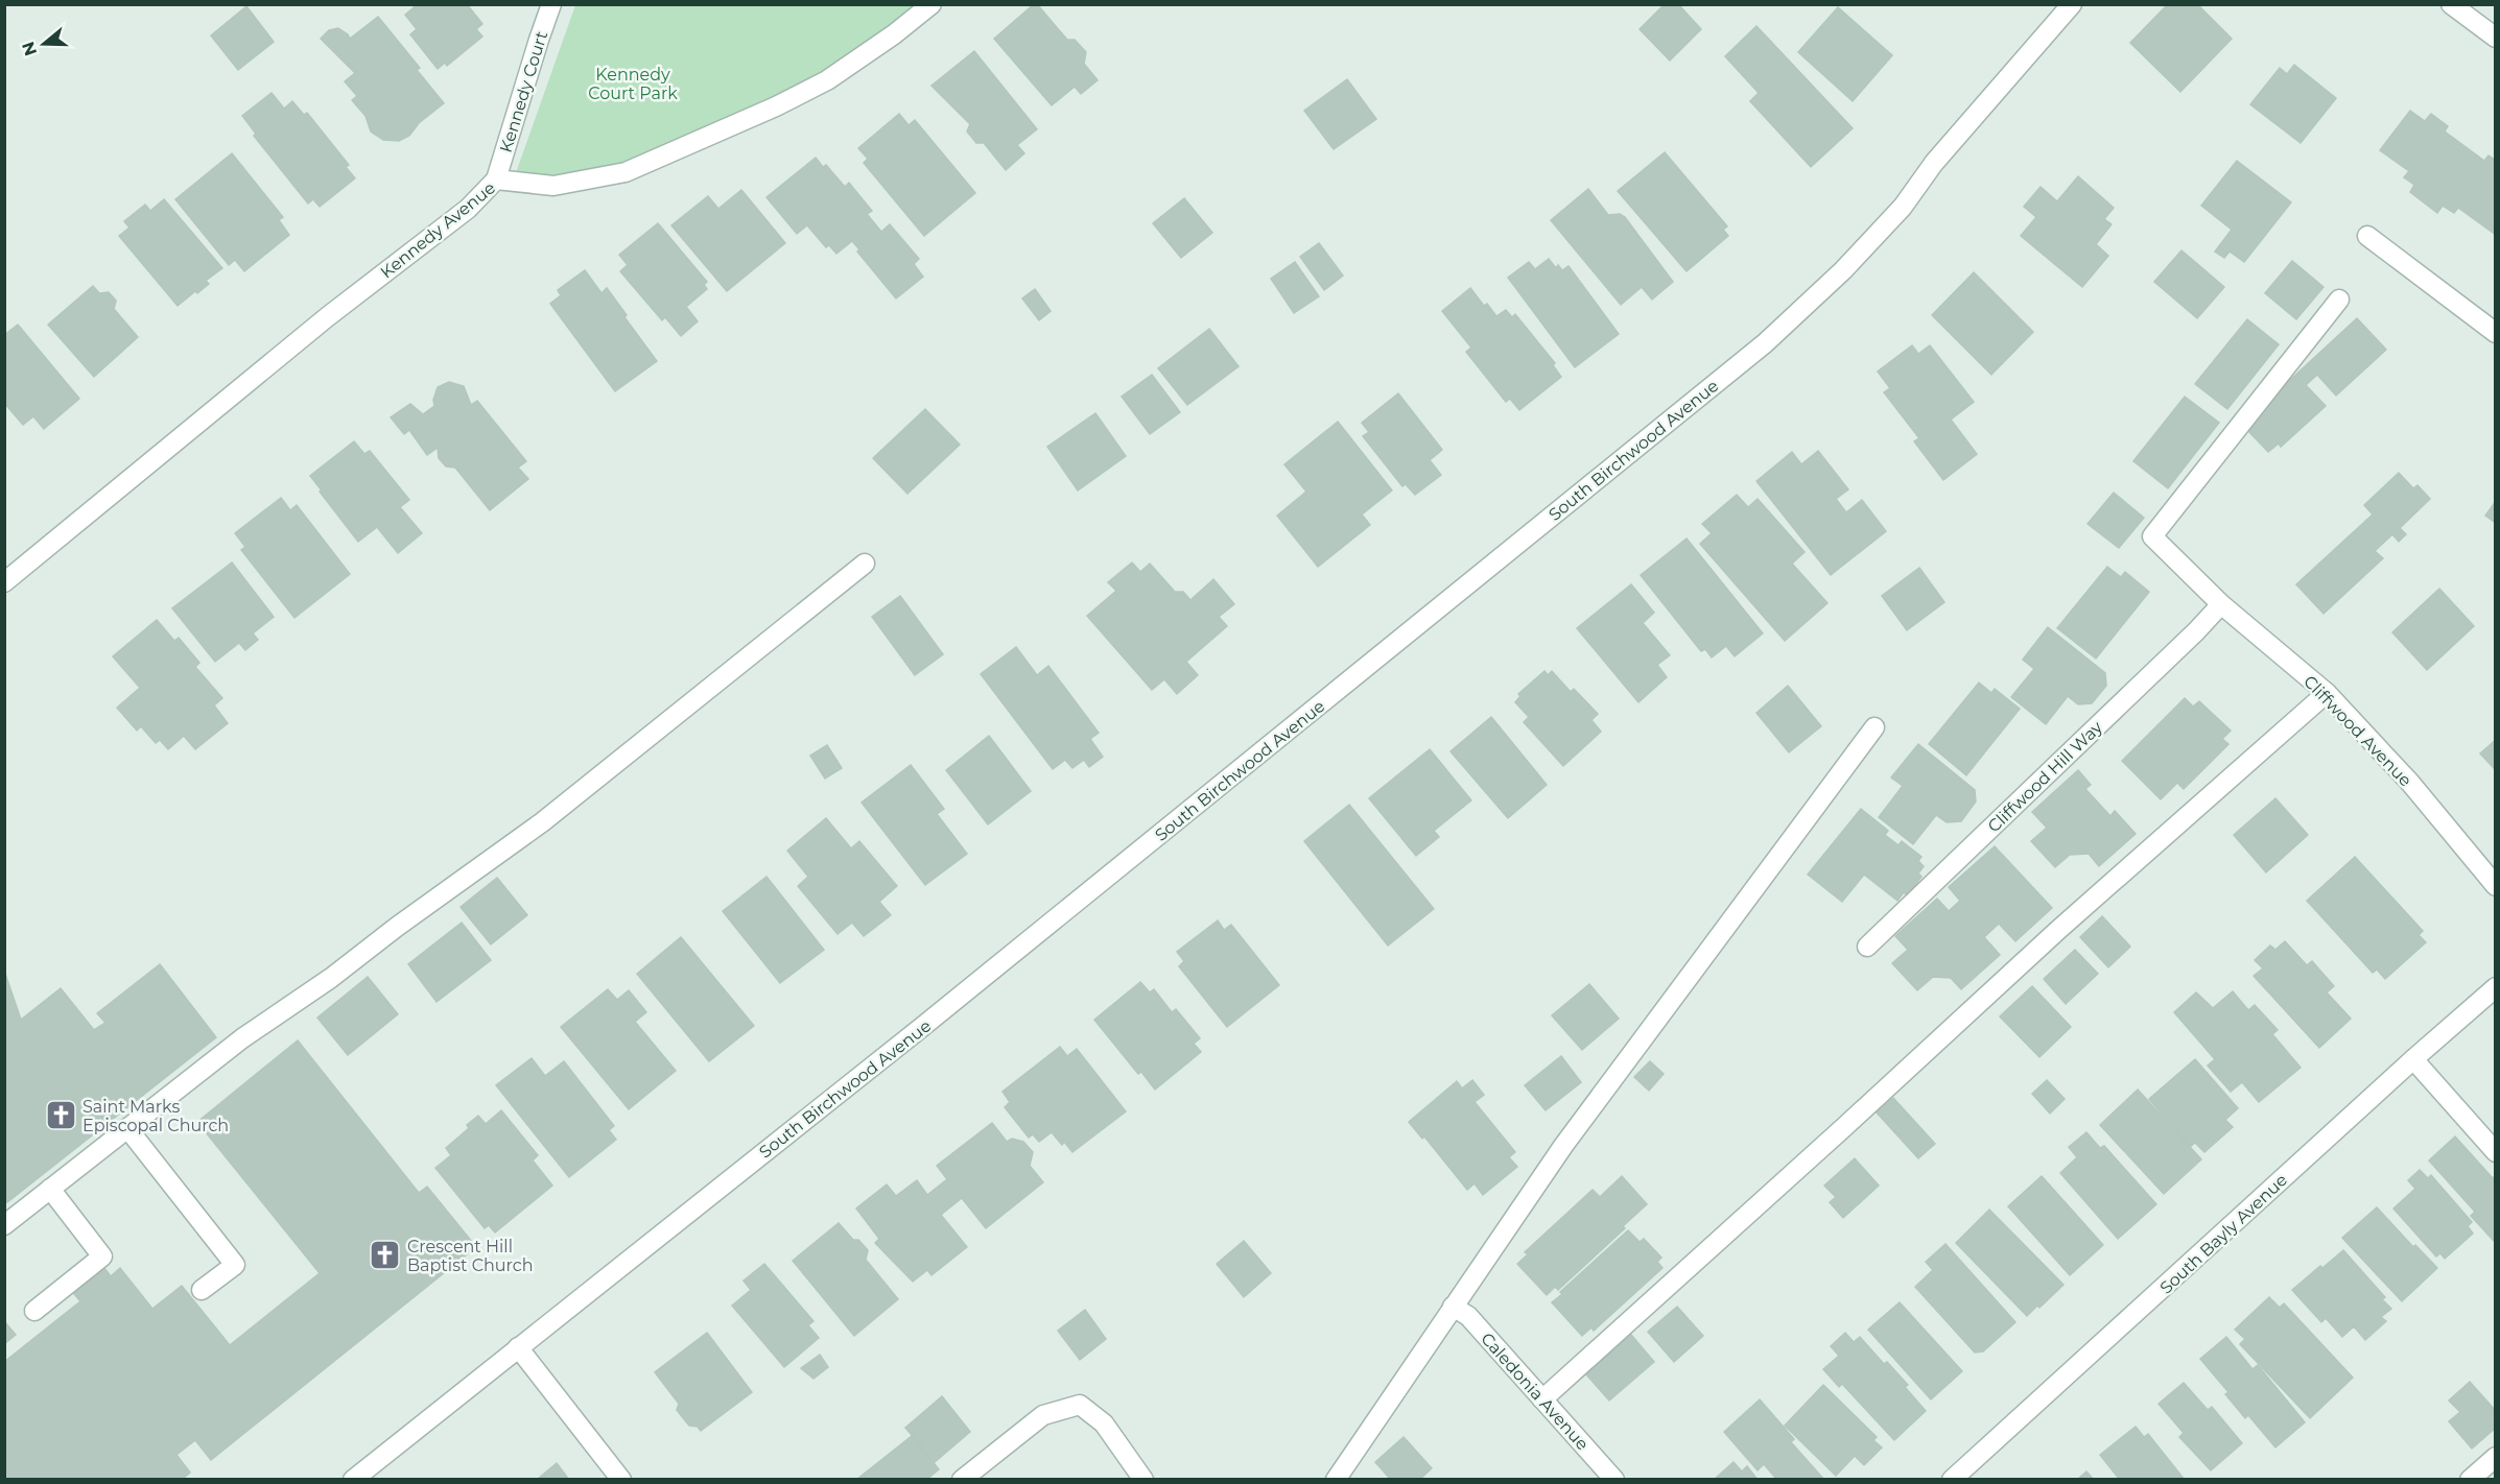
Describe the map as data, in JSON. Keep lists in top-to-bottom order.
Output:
{
  "streets": {
    "street": [
      "Kennedy Court",
      "Kennedy Avenue",
      "South Birchwood Avenue",
      "Cliffwood Avenue",
      "Cliffwood Hill Way",
      "South Bayly Avenue",
      "Caledonia Avenue"
    ]
  },
  "crossings": [
    ["Kennedy Court", "Kennedy Avenue"],
    ["Cliffwood Avenue", "Cliffwood Hill Way"]
  ],
  "parks": ["Kennedy Court Park"],
  "places": {
    "church": ["Saint Marks Episcopal Church", "Crescent Hill Baptist Church"]
  },
  "north": "left"
}
